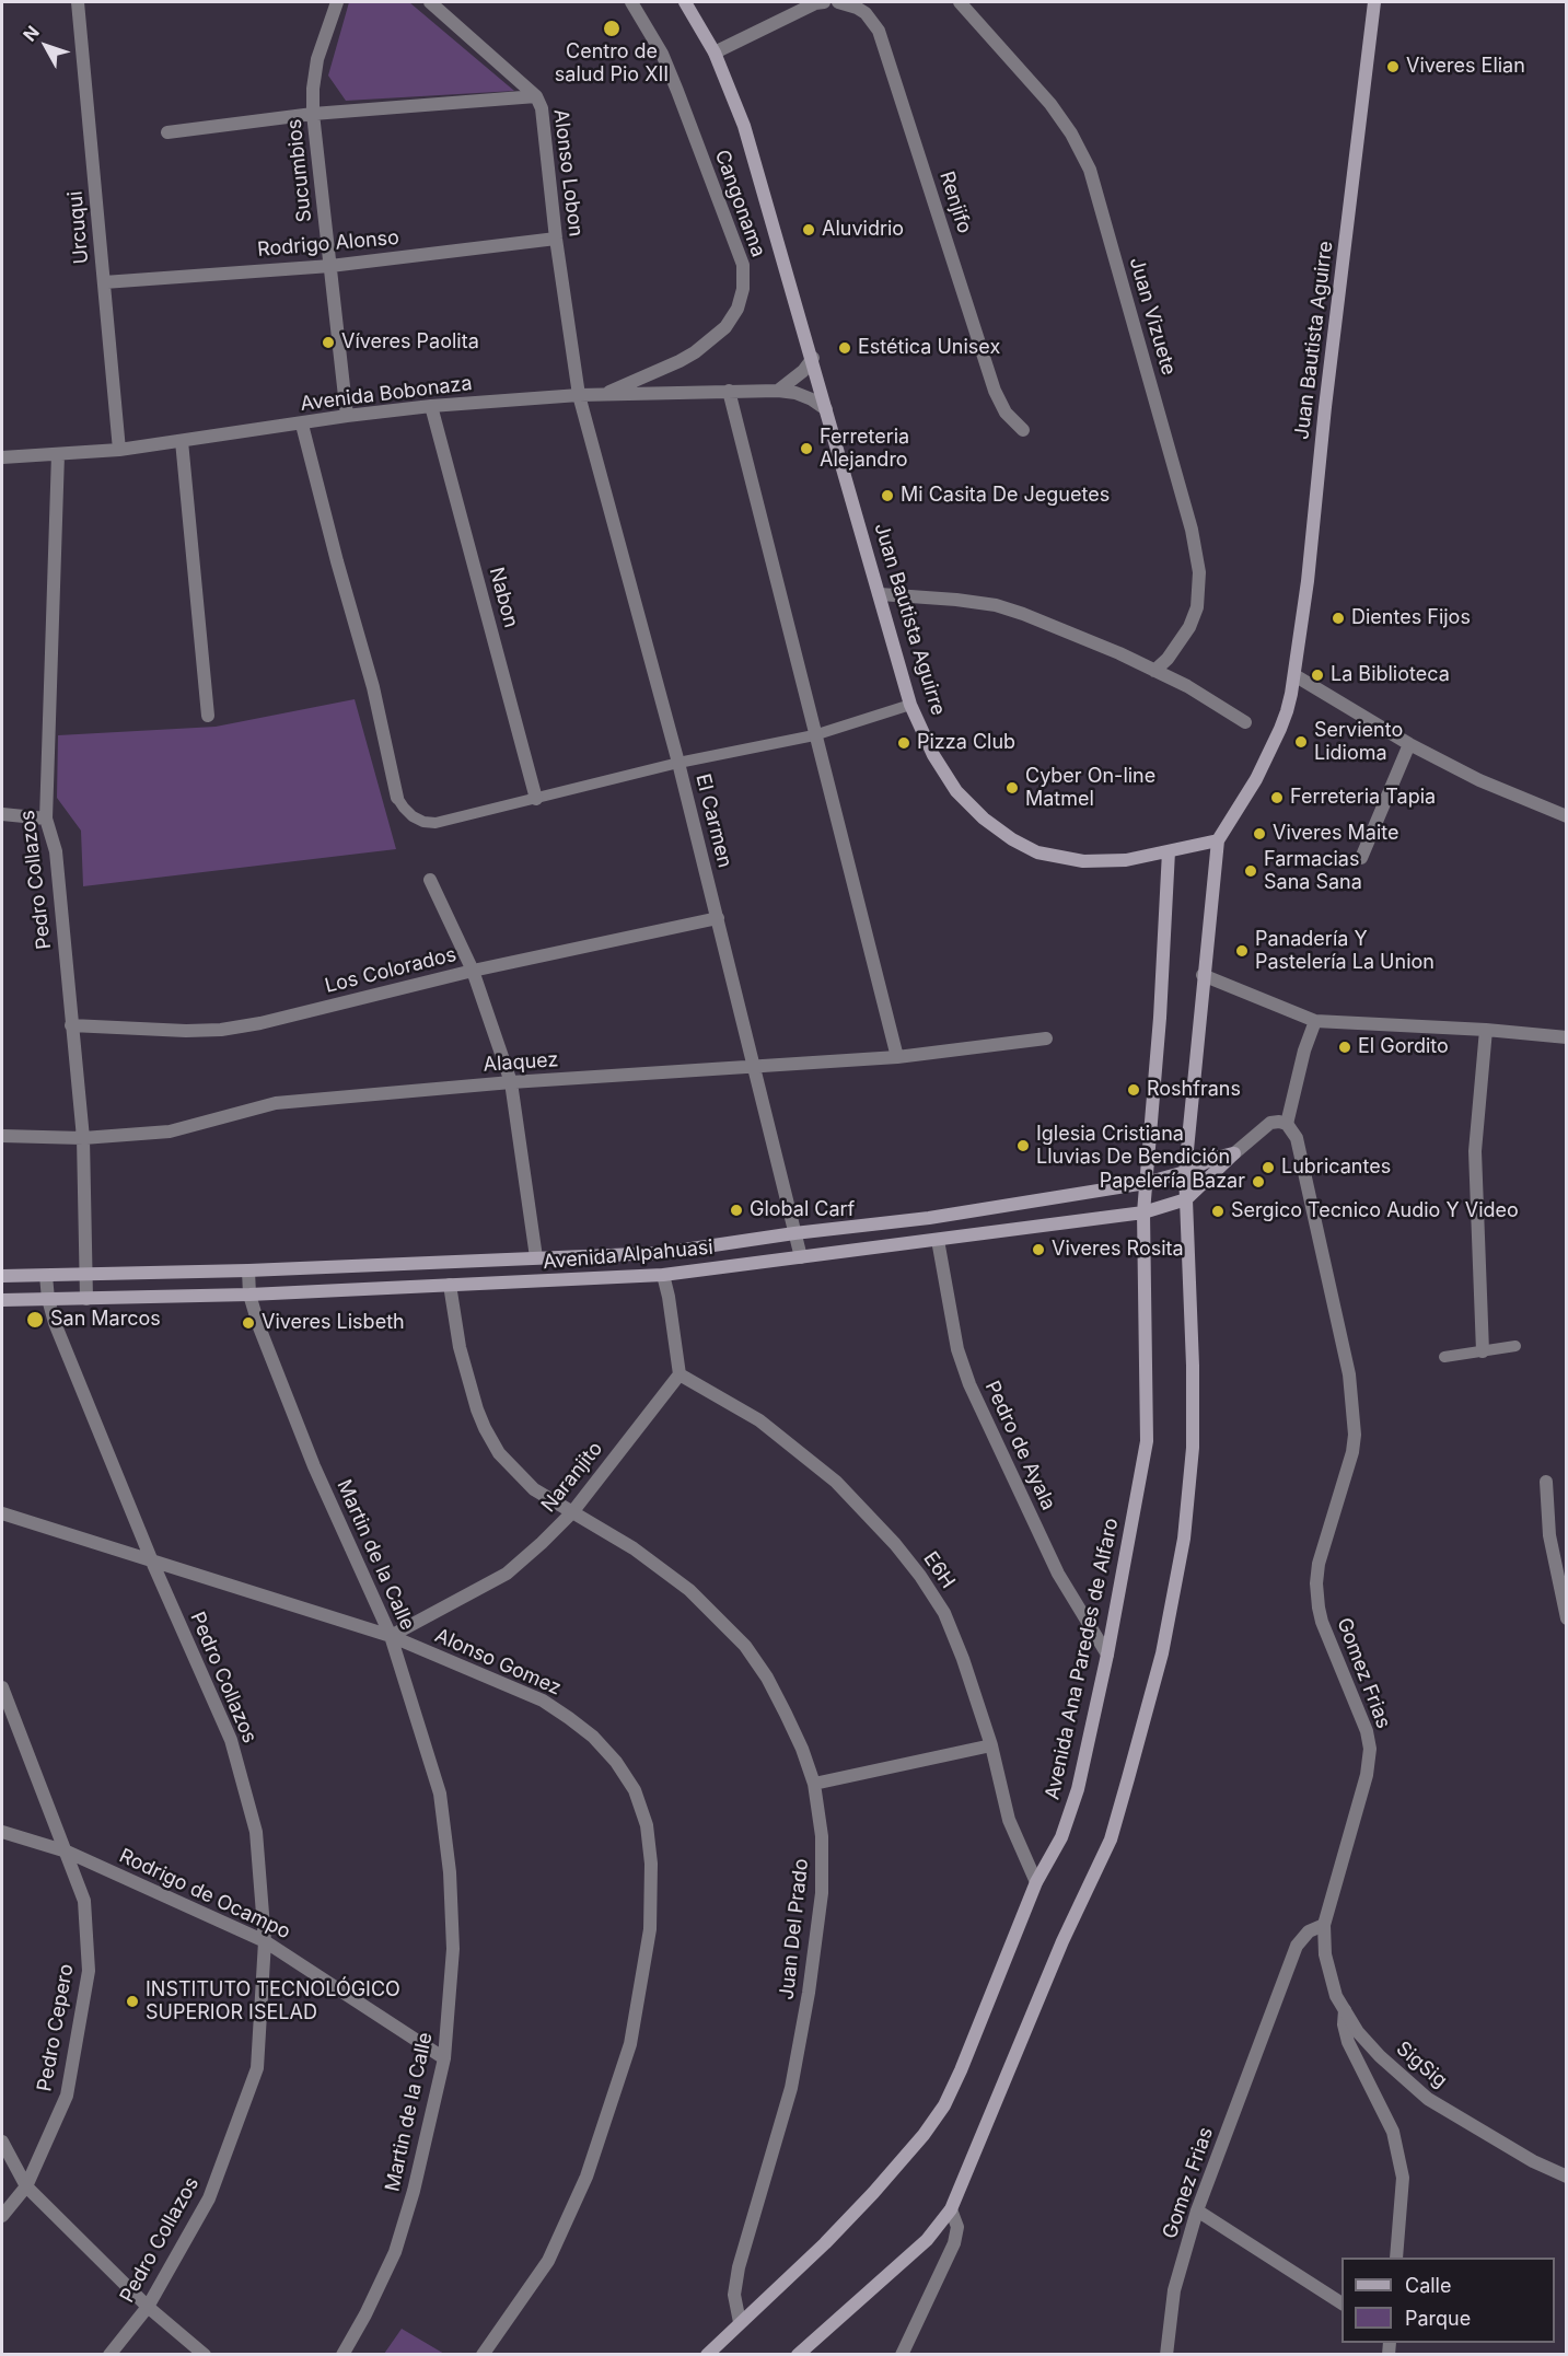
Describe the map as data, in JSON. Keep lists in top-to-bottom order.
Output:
{
  "streets": {
    "main road": ["Juan Bautista Aguirre", "Avenida Alpahuasi", "Avenida Ana Paredes de Alfaro"],
    "street": [
      "Sucumbios",
      "Alonso Lobon",
      "Renjifo",
      "Cangonama",
      "Urcuqui",
      "Rodrigo Alonso",
      "Juan Vizuete",
      "Avenida Bobonaza",
      "Nabon",
      "El Carmen",
      "Pedro Collazos",
      "Los Colorados",
      "Alaquez",
      "Pedro de Ayala",
      "Naranjito",
      "Martin de la Calle",
      "E6H",
      "Alonso Gomez",
      "Gomez Frias",
      "Rodrigo de Ocampo",
      "Juan Del Prado",
      "Pedro Cepero",
      "SigSig"
    ]
  },
  "crossings": [
    ["Sucumbios", "Rodrigo Alonso"],
    ["Sucumbios", "Avenida Bobonaza"],
    ["Alonso Lobon", "Rodrigo Alonso"],
    ["Alonso Lobon", "Avenida Bobonaza"],
    ["Alonso Lobon", "El Carmen"],
    ["Cangonama", "Avenida Bobonaza"],
    ["Urcuqui", "Rodrigo Alonso"],
    ["Urcuqui", "Avenida Bobonaza"],
    ["Juan Bautista Aguirre", "Avenida Bobonaza"],
    ["Juan Bautista Aguirre", "Avenida Ana Paredes de Alfaro"],
    ["Avenida Bobonaza", "Nabon"],
    ["Avenida Bobonaza", "El Carmen"],
    ["Avenida Bobonaza", "Pedro Collazos"],
    ["El Carmen", "Los Colorados"],
    ["El Carmen", "Alaquez"],
    ["El Carmen", "Avenida Alpahuasi"],
    ["Pedro Collazos", "Los Colorados"],
    ["Pedro Collazos", "Alaquez"],
    ["Pedro Collazos", "Avenida Alpahuasi"],
    ["Pedro Collazos", "Alonso Gomez"],
    ["Pedro Collazos", "Rodrigo de Ocampo"],
    ["Avenida Alpahuasi", "Pedro de Ayala"],
    ["Avenida Alpahuasi", "Martin de la Calle"],
    ["Avenida Alpahuasi", "Avenida Ana Paredes de Alfaro"],
    ["Avenida Alpahuasi", "Gomez Frias"],
    ["Avenida Alpahuasi", "Juan Del Prado"],
    ["Pedro de Ayala", "Avenida Ana Paredes de Alfaro"],
    ["Naranjito", "Martin de la Calle"],
    ["Naranjito", "E6H"],
    ["Naranjito", "Alonso Gomez"],
    ["Naranjito", "Juan Del Prado"],
    ["Martin de la Calle", "Alonso Gomez"],
    ["Martin de la Calle", "Rodrigo de Ocampo"],
    ["E6H", "Avenida Ana Paredes de Alfaro"],
    ["Avenida Ana Paredes de Alfaro", "Juan Del Prado"],
    ["Gomez Frias", "SigSig"],
    ["Rodrigo de Ocampo", "Pedro Cepero"]
  ],
  "places": [
    "Centro de salud Pio XII",
    "Viveres Elian",
    "Aluvidrio",
    "Víveres Paolita",
    "Estética Unisex",
    "Ferreteria Alejandro",
    "Mi Casita De Jeguetes",
    "Dientes Fijos",
    "La Biblioteca",
    "Serviento Lidioma",
    "Pizza Club",
    "Cyber On-line Matmel",
    "Ferreteria Tapia",
    "Viveres Maite",
    "Farmacias Sana Sana",
    "Panadería Y Pastelería La Union",
    "El Gordito",
    "Roshfrans",
    "Iglesia Cristiana Lluvias De Bendición",
    "Lubricantes",
    "Papelería Bazar",
    "Global Carf",
    "Sergico Tecnico Audio Y Video",
    "Viveres Rosita",
    "San Marcos",
    "Viveres Lisbeth",
    "INSTITUTO TECNOLÓGICO SUPERIOR ISELAD"
  ],
  "legend": ["Calle", "Parque"],
  "north": "top left"
}
